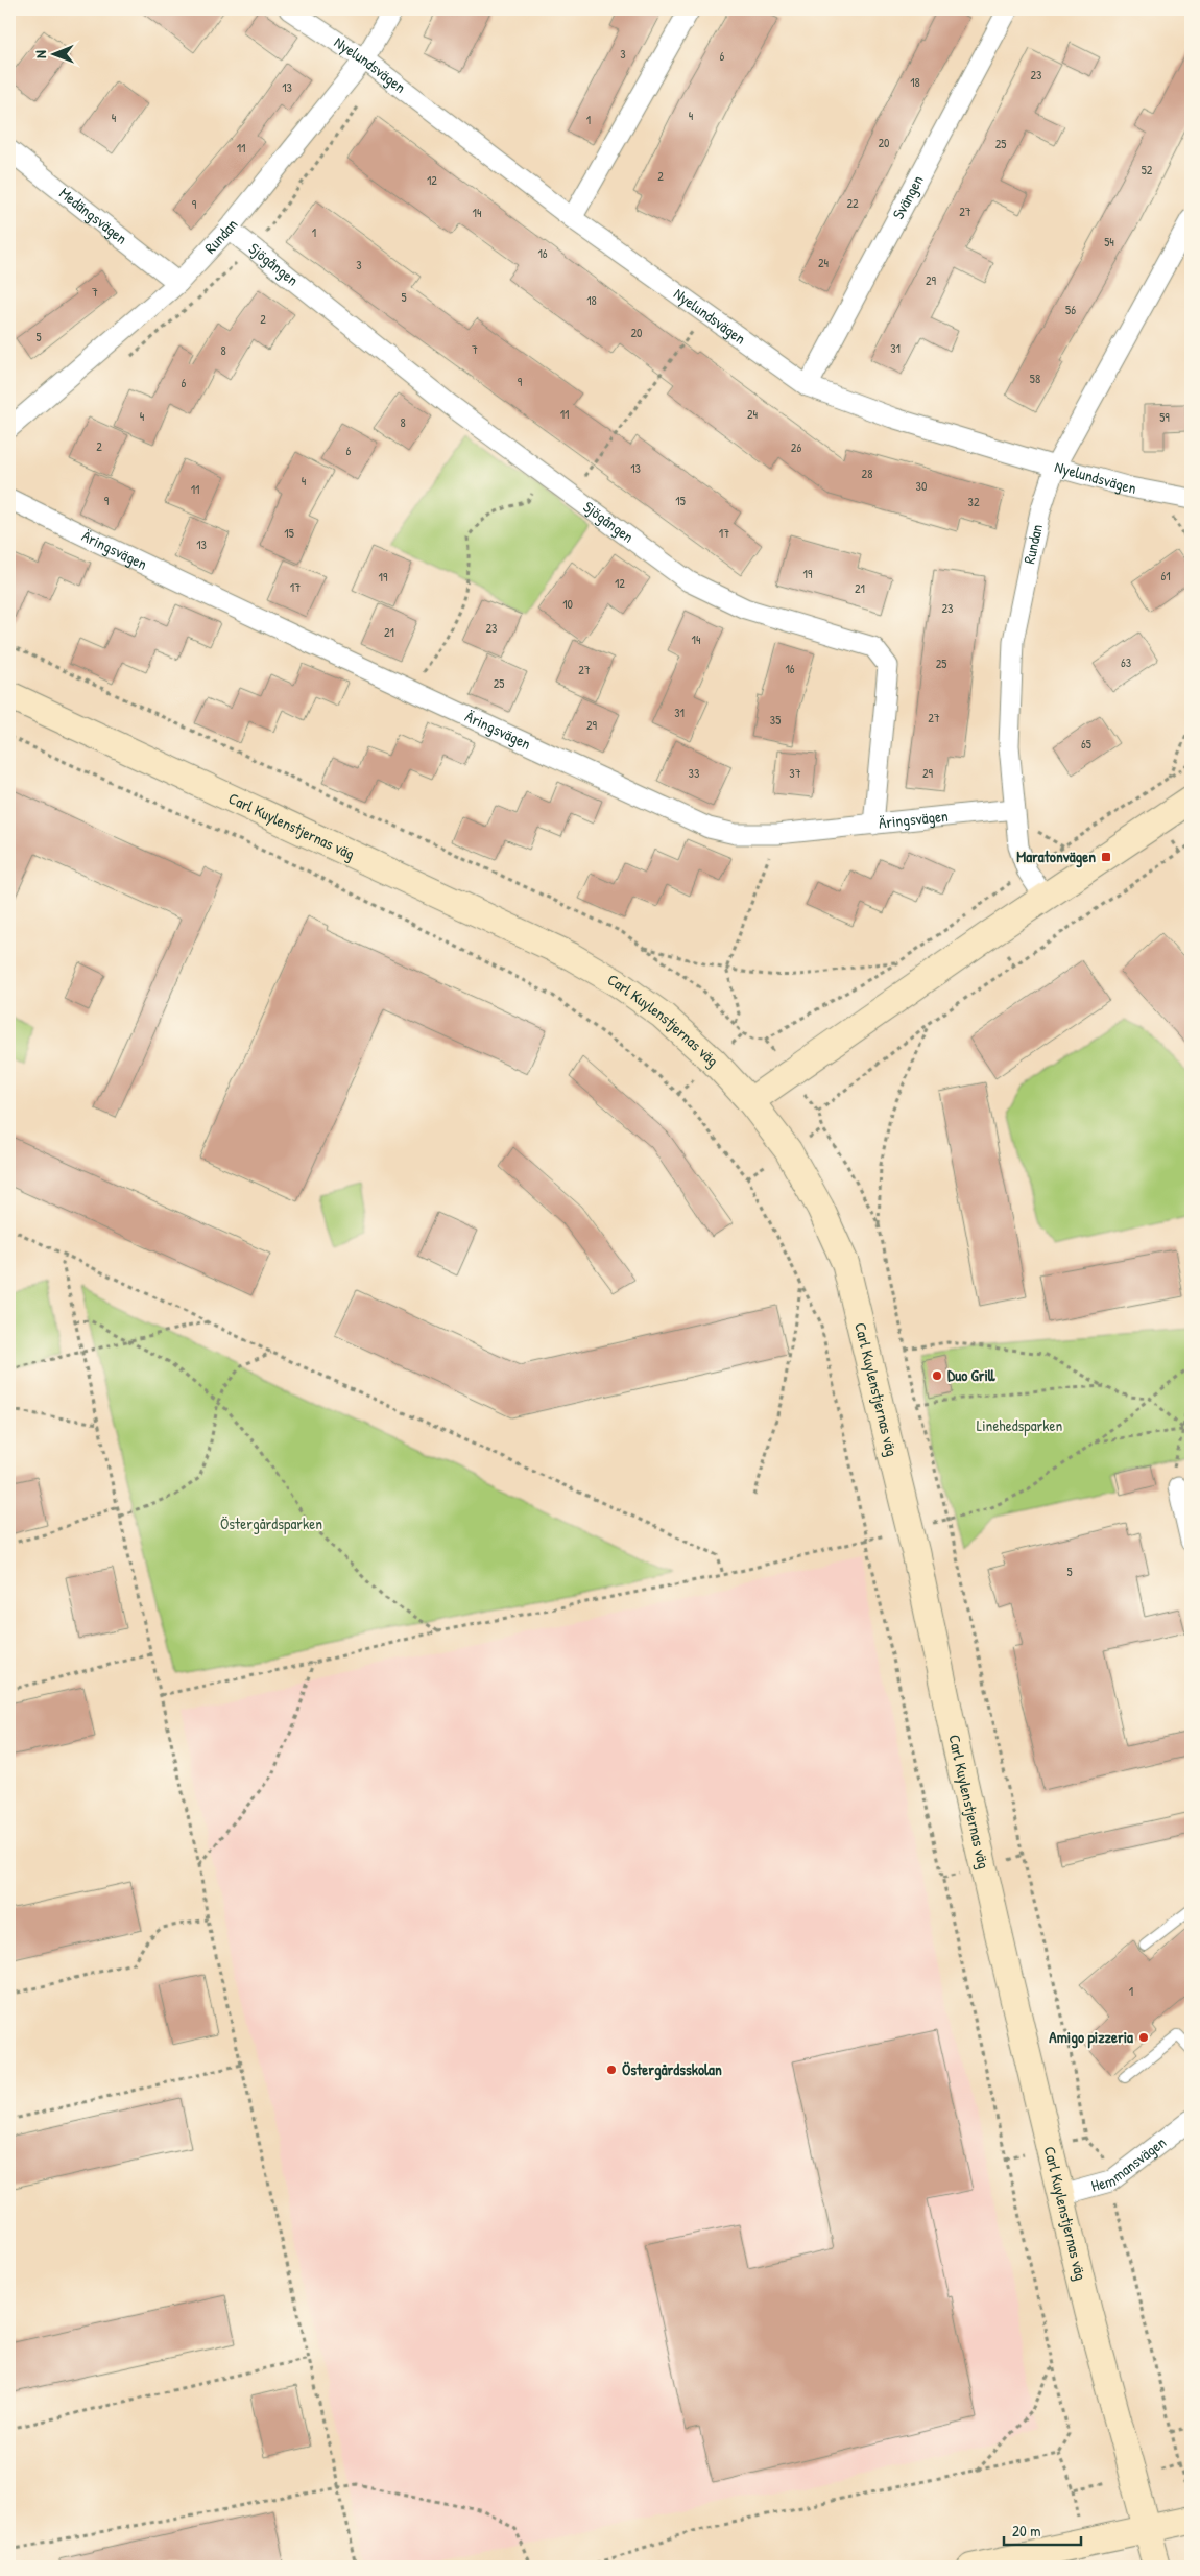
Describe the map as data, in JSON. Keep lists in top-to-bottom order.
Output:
{
  "streets": {
    "street": [
      "Nyelundsvägen",
      "Svängen",
      "Medängsvägen",
      "Rundan",
      "Sjögången",
      "Äringsvägen",
      "Carl Kuylenstjernas väg",
      "Hemmansvägen"
    ]
  },
  "crossings": [
    ["Nyelundsvägen", "Svängen"],
    ["Nyelundsvägen", "Rundan"],
    ["Medängsvägen", "Rundan"],
    ["Rundan", "Sjögången"],
    ["Rundan", "Äringsvägen"],
    ["Sjögången", "Äringsvägen"],
    ["Carl Kuylenstjernas väg", "Hemmansvägen"]
  ],
  "parks": ["Linehedsparken", "Östergårdsparken"],
  "places": {
    "transit": ["Maratonvägen"],
    "other": ["Duo Grill", "Amigo pizzeria", "Östergårdsskolan"]
  },
  "house_numbers": [
    "3",
    "6",
    "23",
    "18",
    "13",
    "4",
    "4",
    "1",
    "20",
    "25",
    "11",
    "52",
    "2",
    "12",
    "22",
    "9",
    "27",
    "14",
    "1",
    "54",
    "16",
    "24",
    "3",
    "29",
    "7",
    "5",
    "18",
    "56",
    "2",
    "20",
    "5",
    "31",
    "7",
    "8",
    "58",
    "9",
    "6",
    "11",
    "24",
    "4",
    "59",
    "8",
    "2",
    "26",
    "6",
    "13",
    "28",
    "4",
    "30",
    "11",
    "9",
    "15",
    "32",
    "15",
    "17",
    "13",
    "19",
    "61",
    "19",
    "12",
    "17",
    "21",
    "10",
    "23",
    "23",
    "21",
    "14",
    "63",
    "25",
    "16",
    "27",
    "25",
    "31",
    "27",
    "35",
    "29",
    "65",
    "33",
    "37",
    "29",
    "5",
    "1"
  ],
  "scale_bar": "20 m",
  "north": "left"
}
